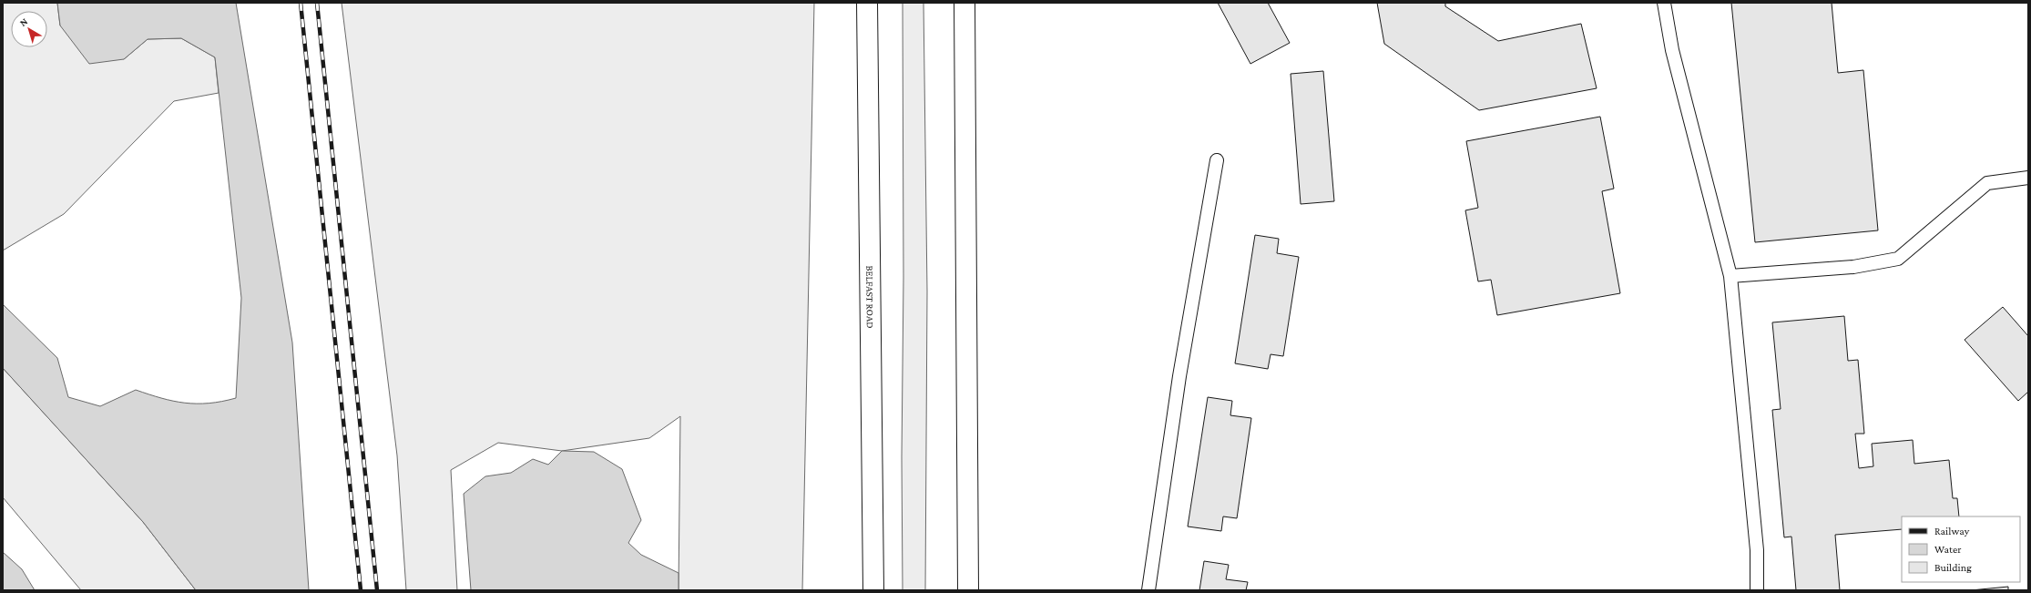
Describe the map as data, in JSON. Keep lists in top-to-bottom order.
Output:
{
  "streets": {
    "highway": ["BELFAST ROAD"]
  },
  "legend": ["Railway", "Water", "Building"],
  "north": "top left"
}
